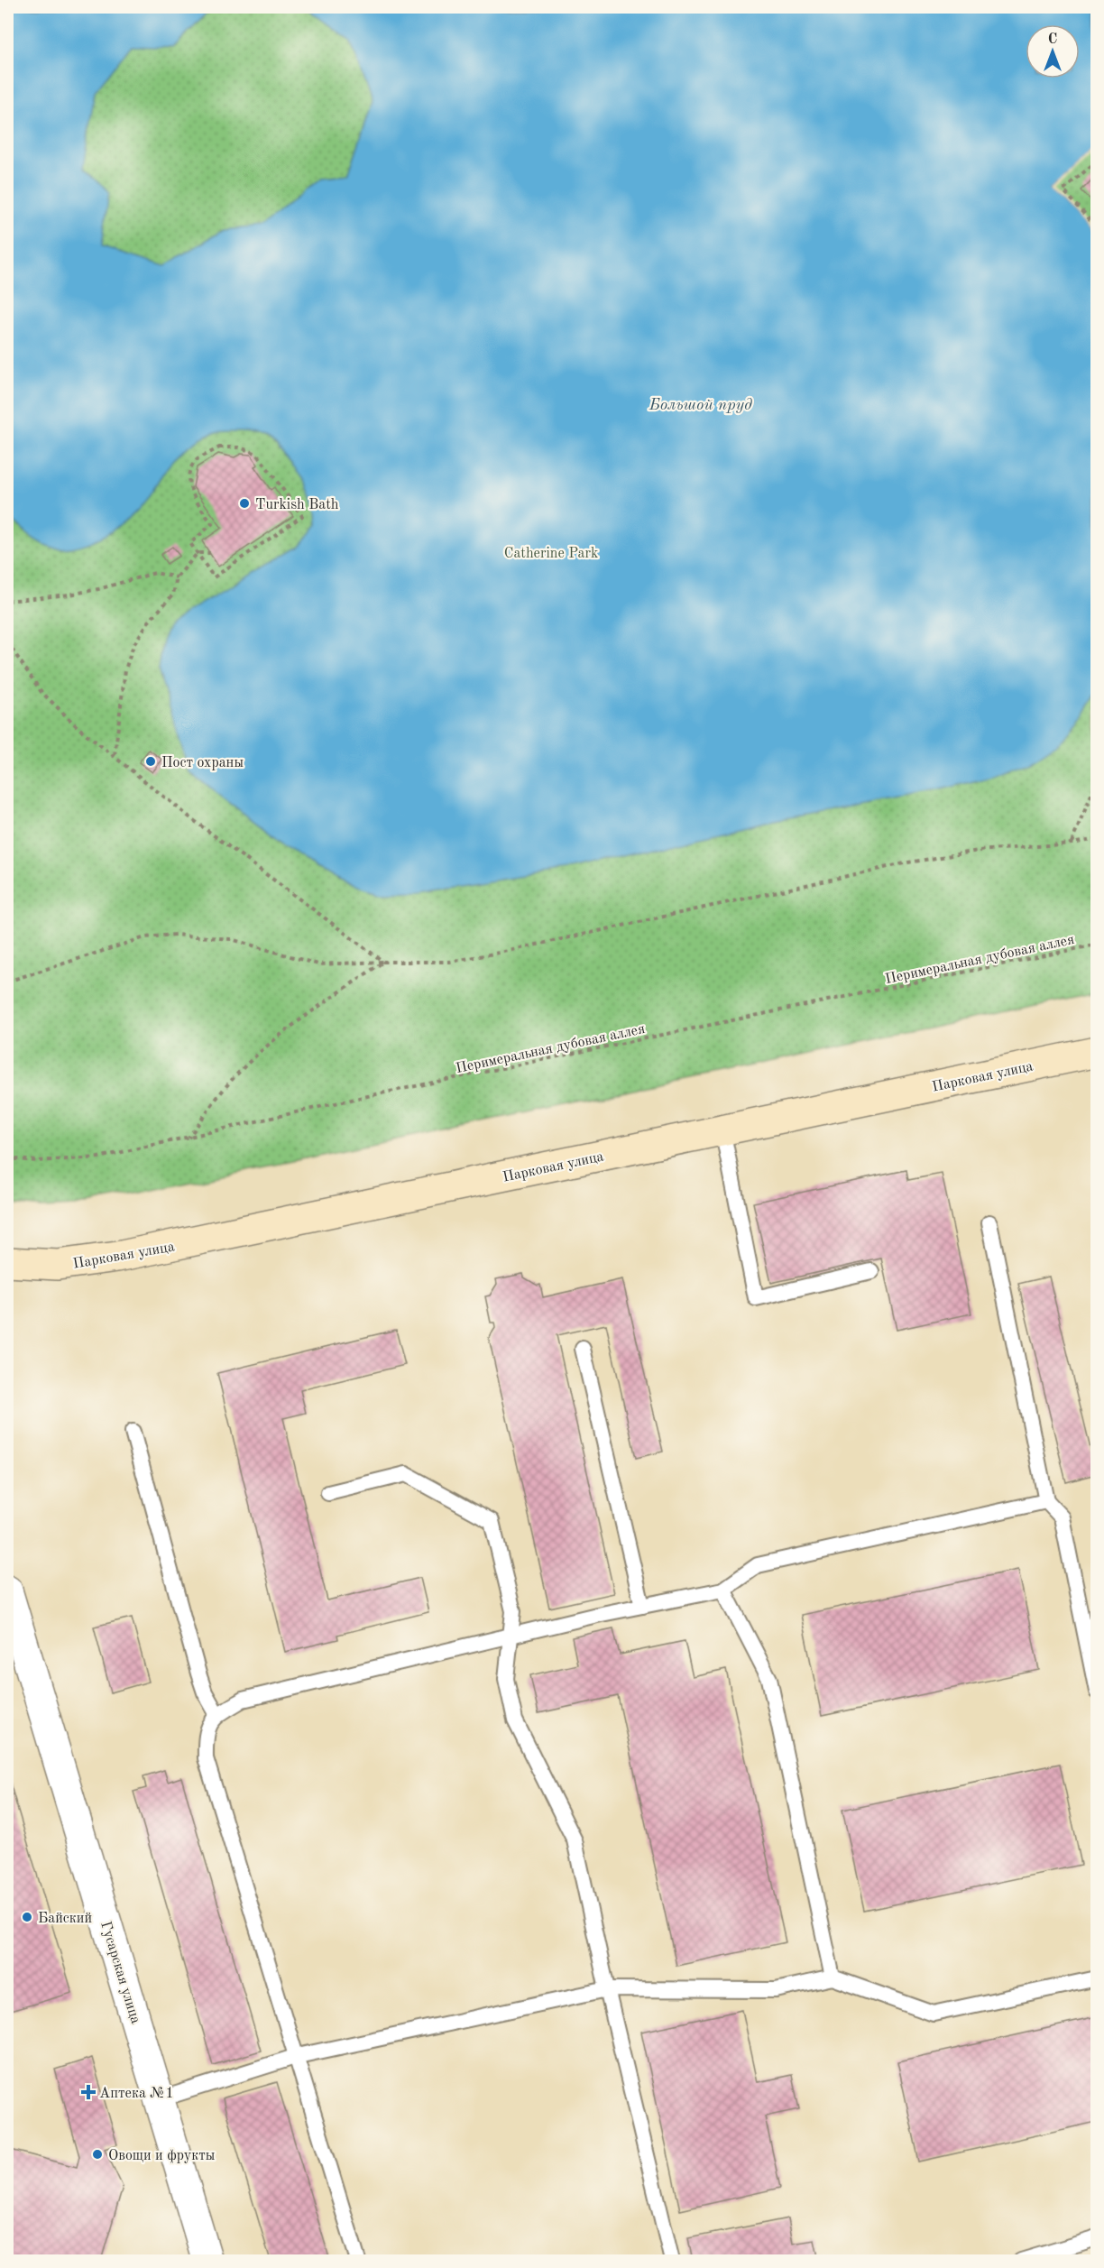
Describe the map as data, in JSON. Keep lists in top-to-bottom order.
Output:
{
  "streets": {
    "main road": ["Парковая улица"],
    "street": ["Гусарская улица"],
    "path": ["Перимеральная дубовая аллея"]
  },
  "water": ["Большой пруд"],
  "parks": ["Catherine Park"],
  "places": {
    "other": [
      "Turkish Bath",
      "Пост охраны",
      "Байский",
      "Овощи и фрукты"
    ],
    "health": ["Аптека №1"]
  },
  "north": "top"
}
